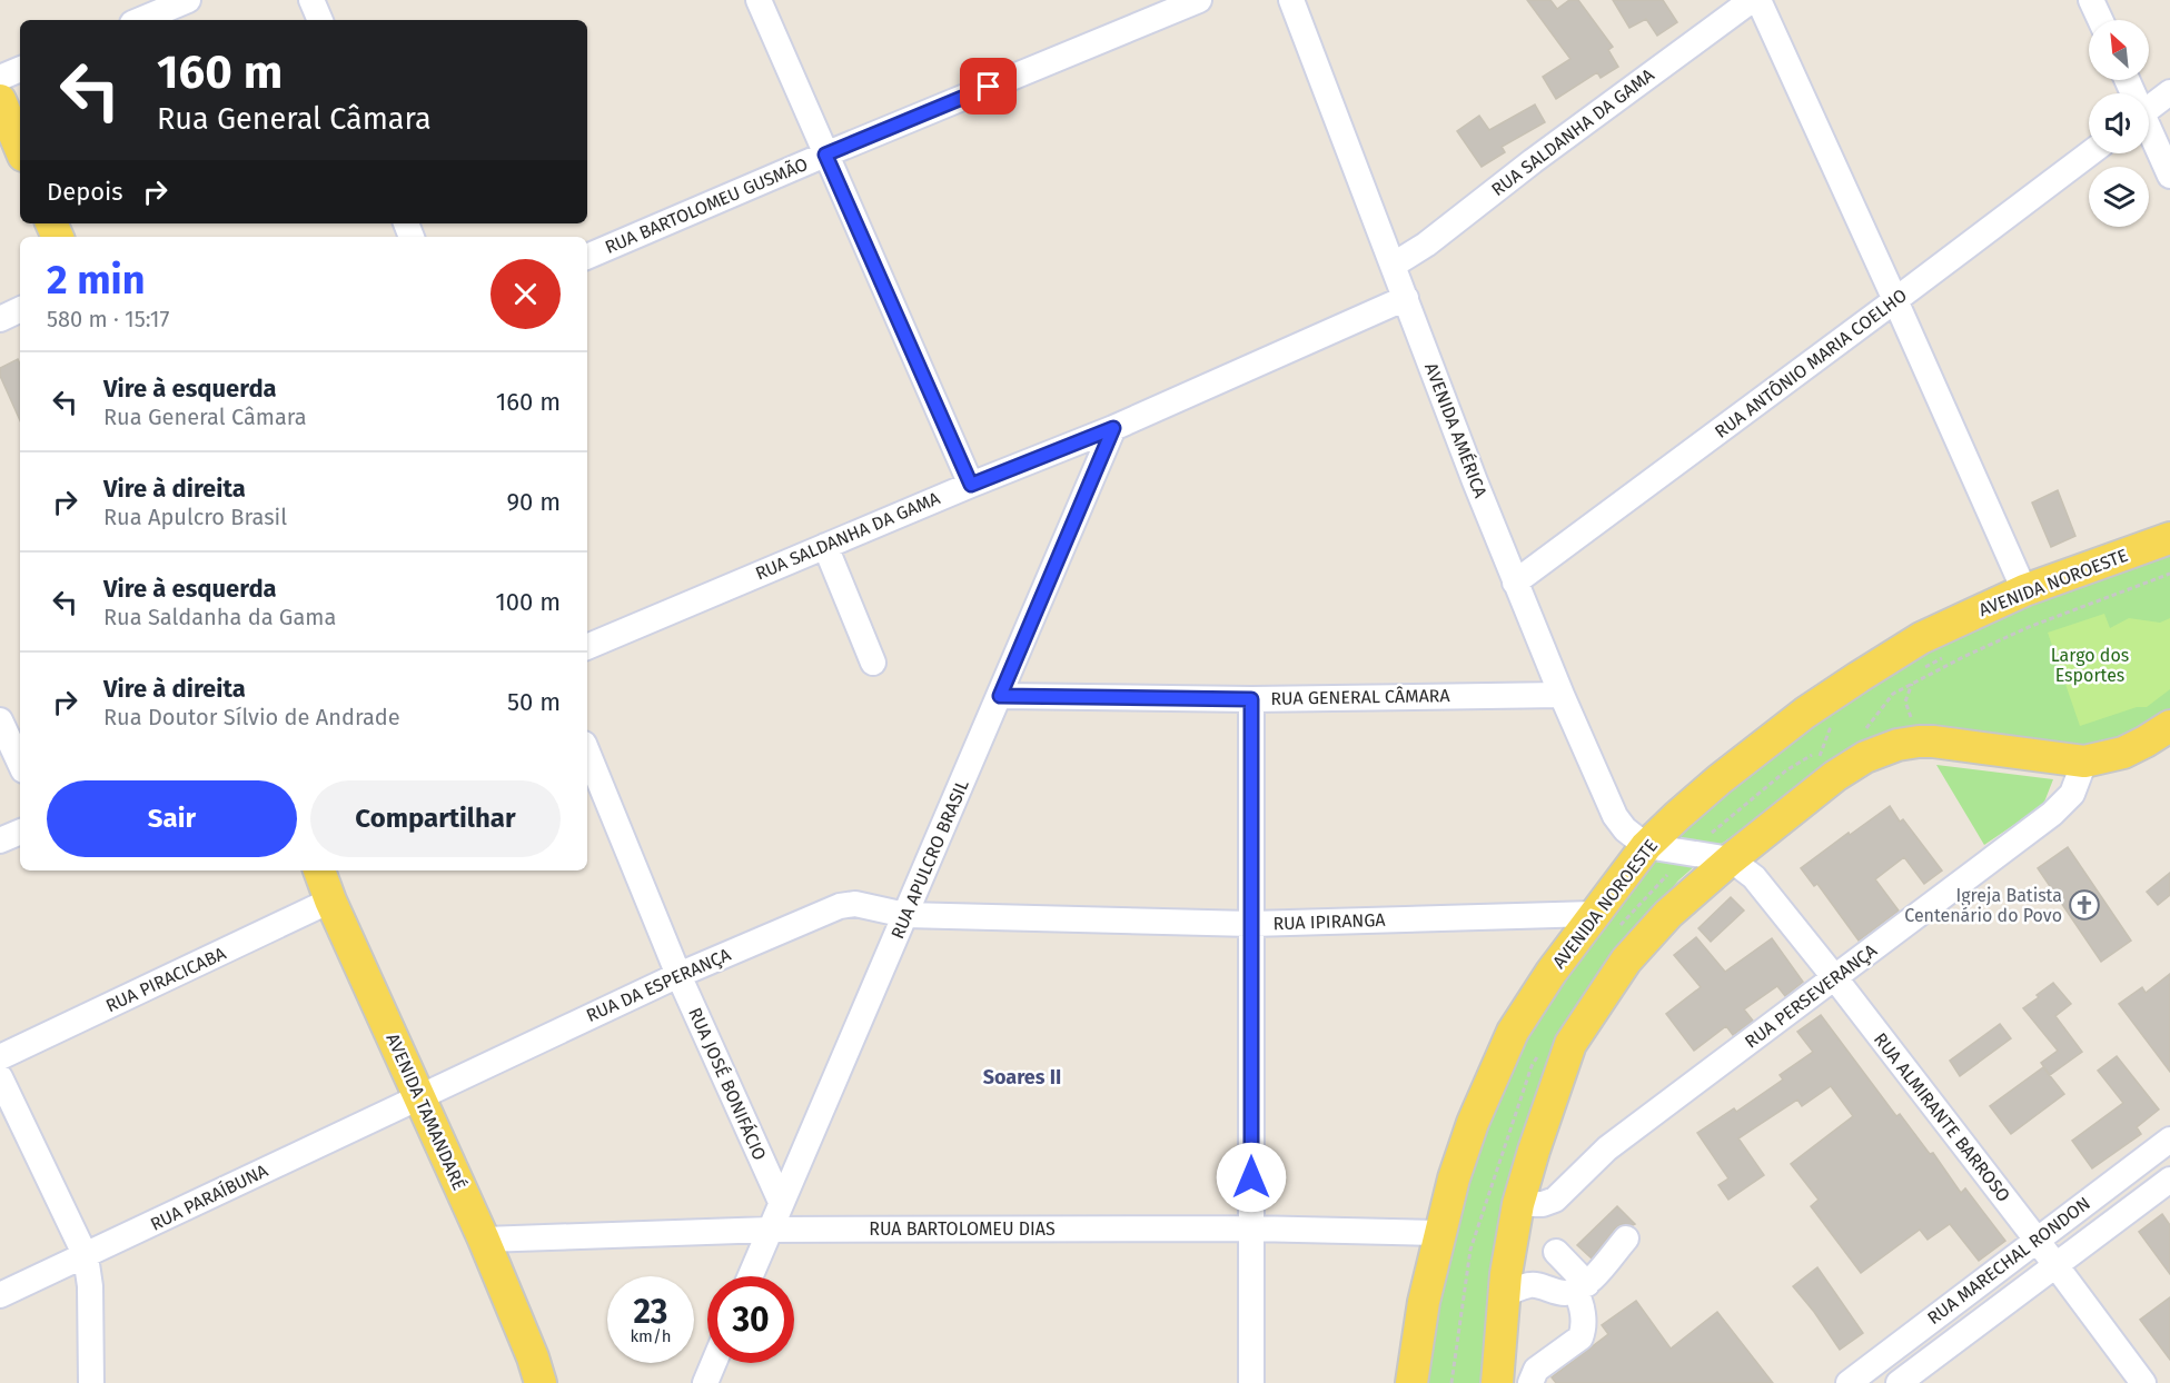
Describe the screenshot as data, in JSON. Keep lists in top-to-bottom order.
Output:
{
  "streets": {
    "main road": ["AVENIDA NOROESTE", "AVENIDA TAMANDARÉ"],
    "street": [
      "RUA SALDANHA DA GAMA",
      "RUA BARTOLOMEU GUSMÃO",
      "RUA ANTÔNIO MARIA COELHO",
      "AVENIDA AMÉRICA",
      "RUA GENERAL CÂMARA",
      "RUA APULCRO BRASIL",
      "RUA IPIRANGA",
      "RUA PIRACICABA",
      "RUA DA ESPERANÇA",
      "RUA PERSEVERANÇA",
      "RUA JOSÉ BONIFÁCIO",
      "RUA ALMIRANTE BARROSO",
      "RUA PARAÍBUNA",
      "RUA BARTOLOMEU DIAS",
      "RUA MARECHAL RONDON"
    ]
  },
  "crossings": [
    ["RUA SALDANHA DA GAMA", "AVENIDA AMÉRICA"],
    ["RUA SALDANHA DA GAMA", "RUA APULCRO BRASIL"],
    ["RUA ANTÔNIO MARIA COELHO", "AVENIDA AMÉRICA"],
    ["AVENIDA AMÉRICA", "AVENIDA NOROESTE"],
    ["AVENIDA AMÉRICA", "RUA GENERAL CÂMARA"],
    ["AVENIDA NOROESTE", "RUA IPIRANGA"],
    ["AVENIDA NOROESTE", "RUA BARTOLOMEU DIAS"],
    ["RUA GENERAL CÂMARA", "RUA APULCRO BRASIL"],
    ["RUA APULCRO BRASIL", "RUA IPIRANGA"],
    ["RUA APULCRO BRASIL", "RUA DA ESPERANÇA"],
    ["RUA APULCRO BRASIL", "RUA JOSÉ BONIFÁCIO"],
    ["RUA APULCRO BRASIL", "RUA BARTOLOMEU DIAS"],
    ["RUA IPIRANGA", "RUA DA ESPERANÇA"],
    ["RUA PIRACICABA", "AVENIDA TAMANDARÉ"],
    ["RUA DA ESPERANÇA", "RUA JOSÉ BONIFÁCIO"],
    ["RUA DA ESPERANÇA", "AVENIDA TAMANDARÉ"],
    ["RUA DA ESPERANÇA", "RUA PARAÍBUNA"],
    ["RUA PERSEVERANÇA", "RUA ALMIRANTE BARROSO"],
    ["AVENIDA TAMANDARÉ", "RUA PARAÍBUNA"],
    ["AVENIDA TAMANDARÉ", "RUA BARTOLOMEU DIAS"],
    ["RUA ALMIRANTE BARROSO", "RUA MARECHAL RONDON"]
  ],
  "districts": ["Soares II"],
  "parks": ["Largo dos Esportes"],
  "places": {
    "church": ["Igreja Batista Centenário do Povo"]
  },
  "north": "top left",
  "page": {
    "turn": ["160 m", "Rua General Câmara"],
    "then": "Depois",
    "heading": ["2 min", "580 m · 15:17"],
    "list": [
      {
        "name": "Vire à esquerda",
        "note": "Rua General Câmara",
        "value": "160 m"
      },
      {
        "name": "Vire à direita",
        "note": "Rua Apulcro Brasil",
        "value": "90 m"
      },
      {
        "name": "Vire à esquerda",
        "note": "Rua Saldanha da Gama",
        "value": "100 m"
      },
      {
        "name": "Vire à direita",
        "note": "Rua Doutor Sílvio de Andrade",
        "value": "50 m"
      }
    ],
    "buttons": ["Sair", "Compartilhar"],
    "speed": "23 km/h",
    "limit": "30"
  }
}
